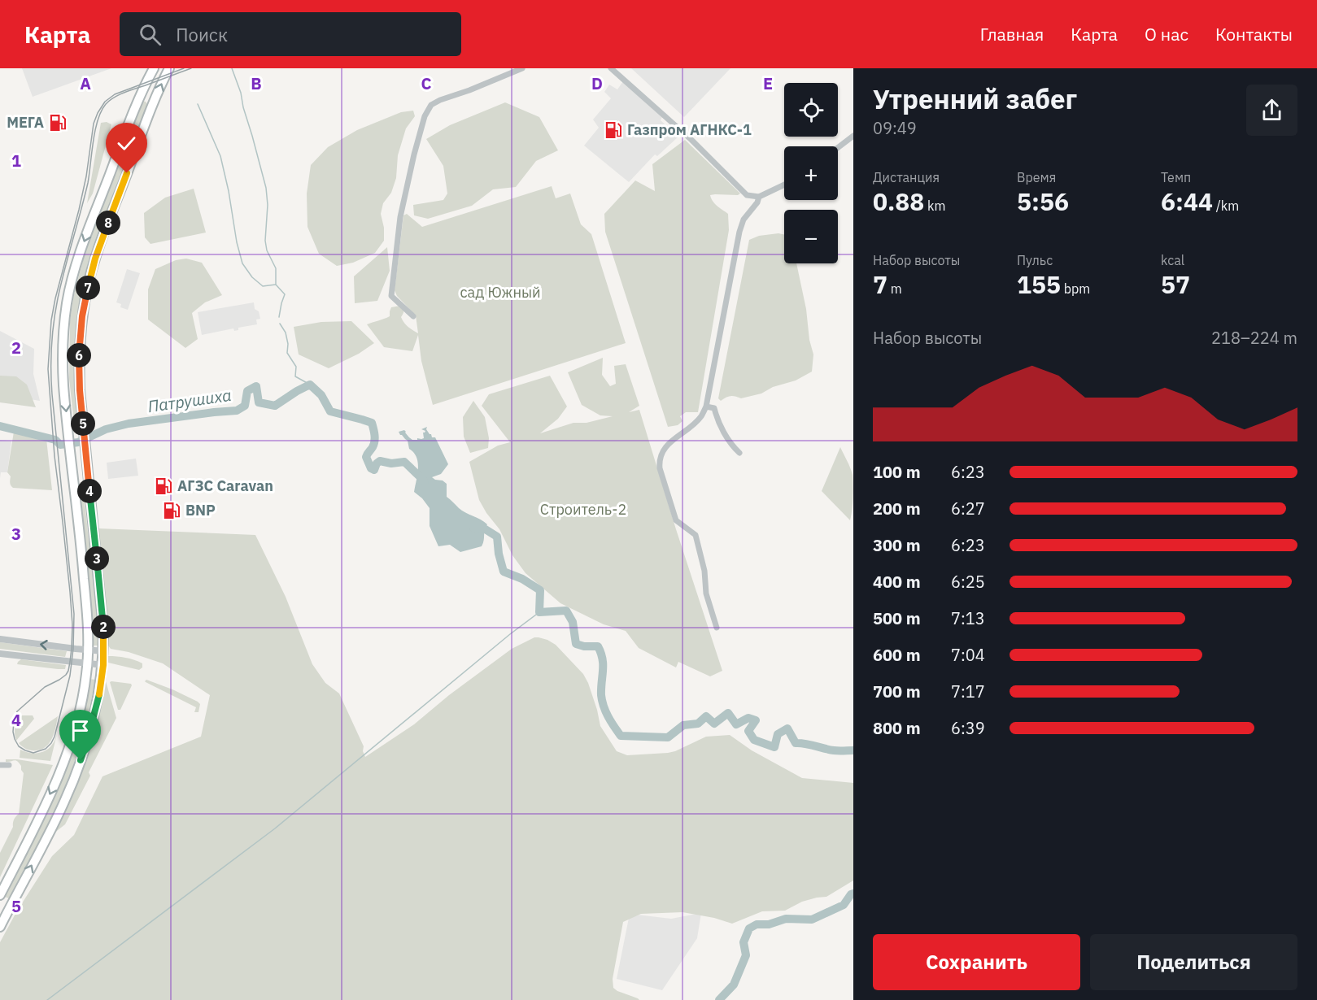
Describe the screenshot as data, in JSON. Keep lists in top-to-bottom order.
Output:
{
  "water": ["Патрушиха"],
  "parks": ["сад Южный", "Строитель-2"],
  "places": {
    "fuel station": [
      "МЕГА",
      "Газпром АГНКС-1",
      "АГЗС Caravan",
      "BNP"
    ]
  },
  "page": {
    "header": "Карта",
    "search": "Поиск",
    "nav": [
      "Главная",
      "Карта",
      "О нас",
      "Контакты"
    ],
    "heading": ["Утренний забег", "09:49"],
    "map_buttons": ["+", "−"],
    "stats": [
      ["Дистанция", "0.88 km"],
      ["Время", "5:56"],
      ["Темп", "6:44 /km"],
      ["Набор высоты", "7 m"],
      ["Пульс", "155 bpm"],
      ["kcal", "57"]
    ],
    "pins": [
      "8",
      "7",
      "6",
      "5",
      "4",
      "3",
      "2"
    ],
    "chart": ["Набор высоты", "218–224 m"],
    "list": [
      {
        "name": "100 m",
        "note": "6:23"
      },
      {
        "name": "200 m",
        "note": "6:27"
      },
      {
        "name": "300 m",
        "note": "6:23"
      },
      {
        "name": "400 m",
        "note": "6:25"
      },
      {
        "name": "500 m",
        "note": "7:13"
      },
      {
        "name": "600 m",
        "note": "7:04"
      },
      {
        "name": "700 m",
        "note": "7:17"
      },
      {
        "name": "800 m",
        "note": "6:39"
      }
    ],
    "buttons": ["Сохранить", "Поделиться"]
  },
  "grid": {
    "columns": [
      "A",
      "B",
      "C",
      "D",
      "E"
    ],
    "rows": [
      "1",
      "2",
      "3",
      "4",
      "5"
    ]
  }
}
